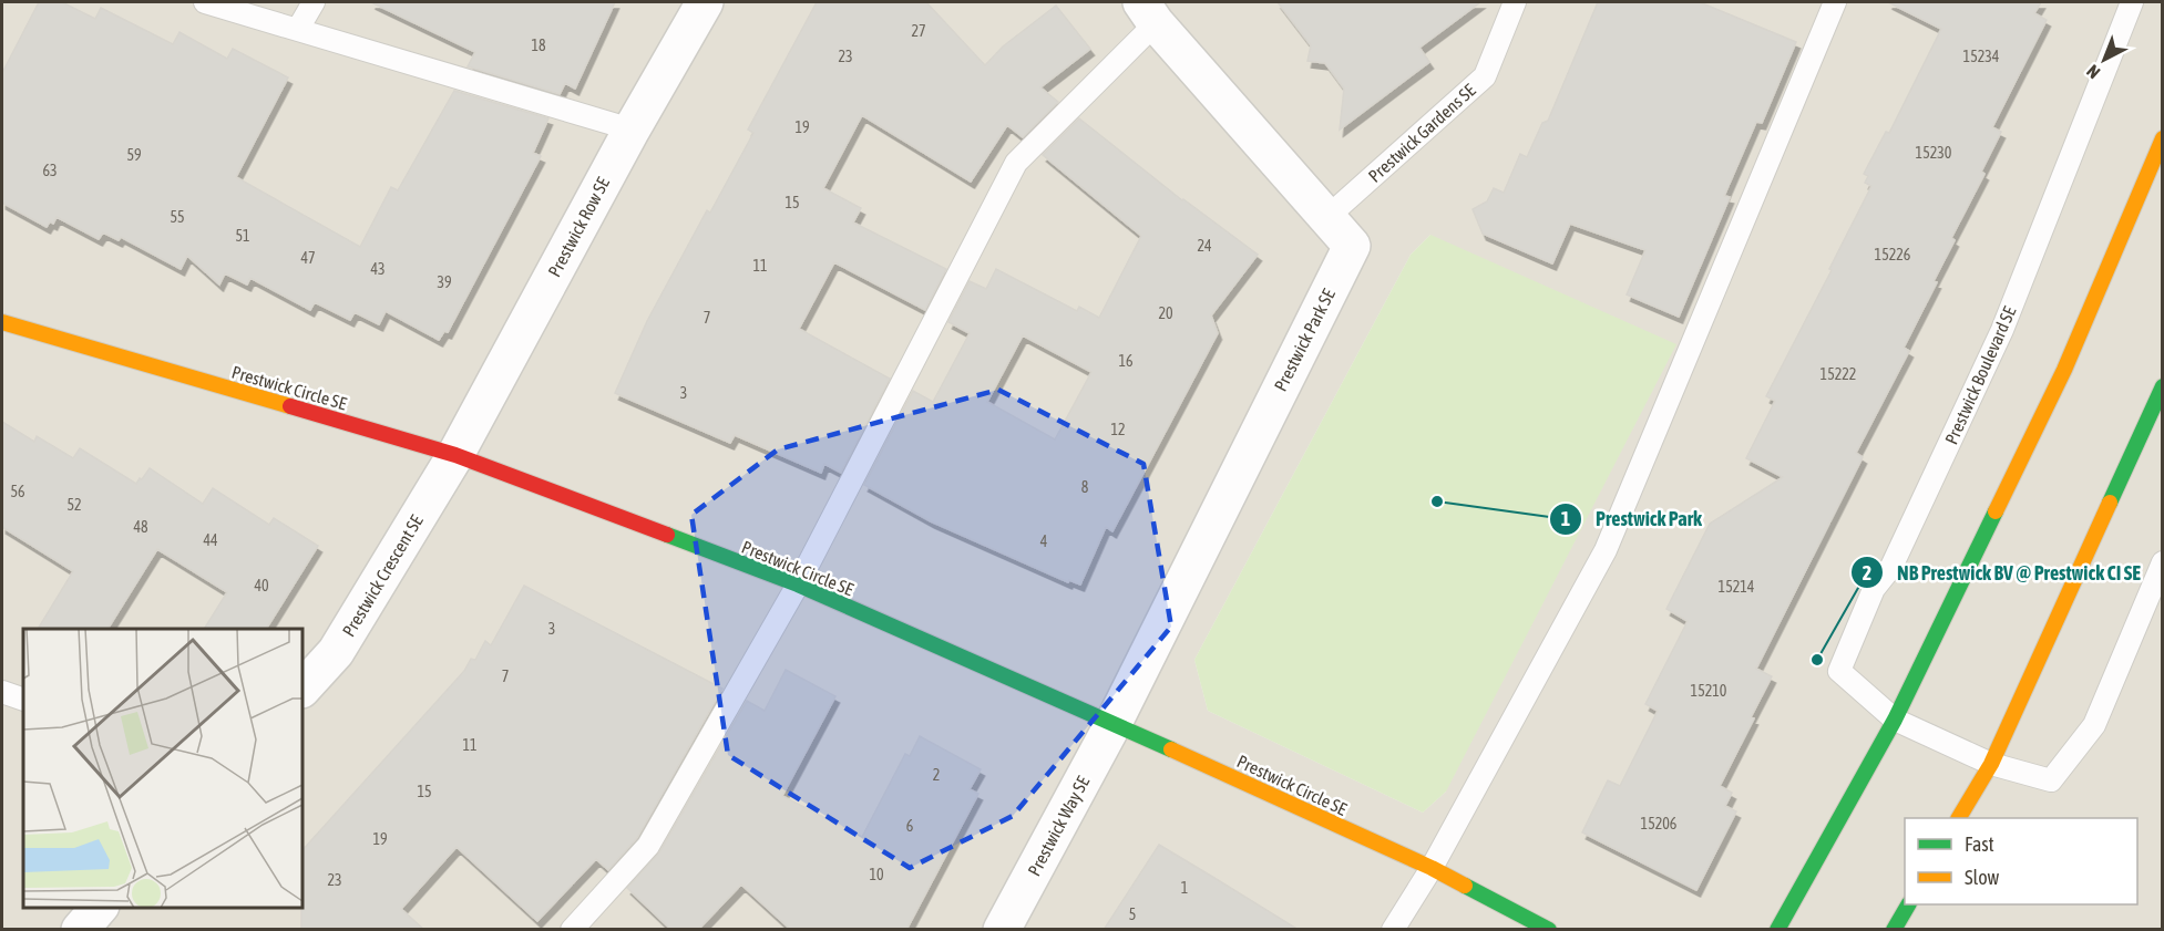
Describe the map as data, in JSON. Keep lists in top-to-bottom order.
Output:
{
  "streets": {
    "street": [
      "Prestwick Row SE",
      "Prestwick Park SE",
      "Prestwick Circle SE",
      "Prestwick Crescent SE",
      "Prestwick Way SE"
    ],
    "lane": ["Prestwick Gardens SE", "Prestwick Boulevard SE"]
  },
  "crossings": [
    ["Prestwick Gardens SE", "Prestwick Park SE"],
    ["Prestwick Row SE", "Prestwick Circle SE"],
    ["Prestwick Row SE", "Prestwick Crescent SE"],
    ["Prestwick Park SE", "Prestwick Circle SE"],
    ["Prestwick Park SE", "Prestwick Way SE"],
    ["Prestwick Circle SE", "Prestwick Crescent SE"],
    ["Prestwick Circle SE", "Prestwick Way SE"]
  ],
  "places": ["Prestwick Park", "NB Prestwick BV @ Prestwick CI SE"],
  "house_numbers": [
    "27",
    "18",
    "23",
    "15234",
    "19",
    "15230",
    "59",
    "63",
    "15",
    "55",
    "51",
    "24",
    "15226",
    "47",
    "11",
    "43",
    "39",
    "20",
    "7",
    "16",
    "15222",
    "3",
    "12",
    "8",
    "56",
    "52",
    "48",
    "44",
    "4",
    "40",
    "15214",
    "3",
    "7",
    "15210",
    "11",
    "2",
    "15",
    "15206",
    "6",
    "19",
    "10",
    "23",
    "1",
    "5"
  ],
  "legend": ["Fast", "Slow"],
  "north": "bottom left"
}
